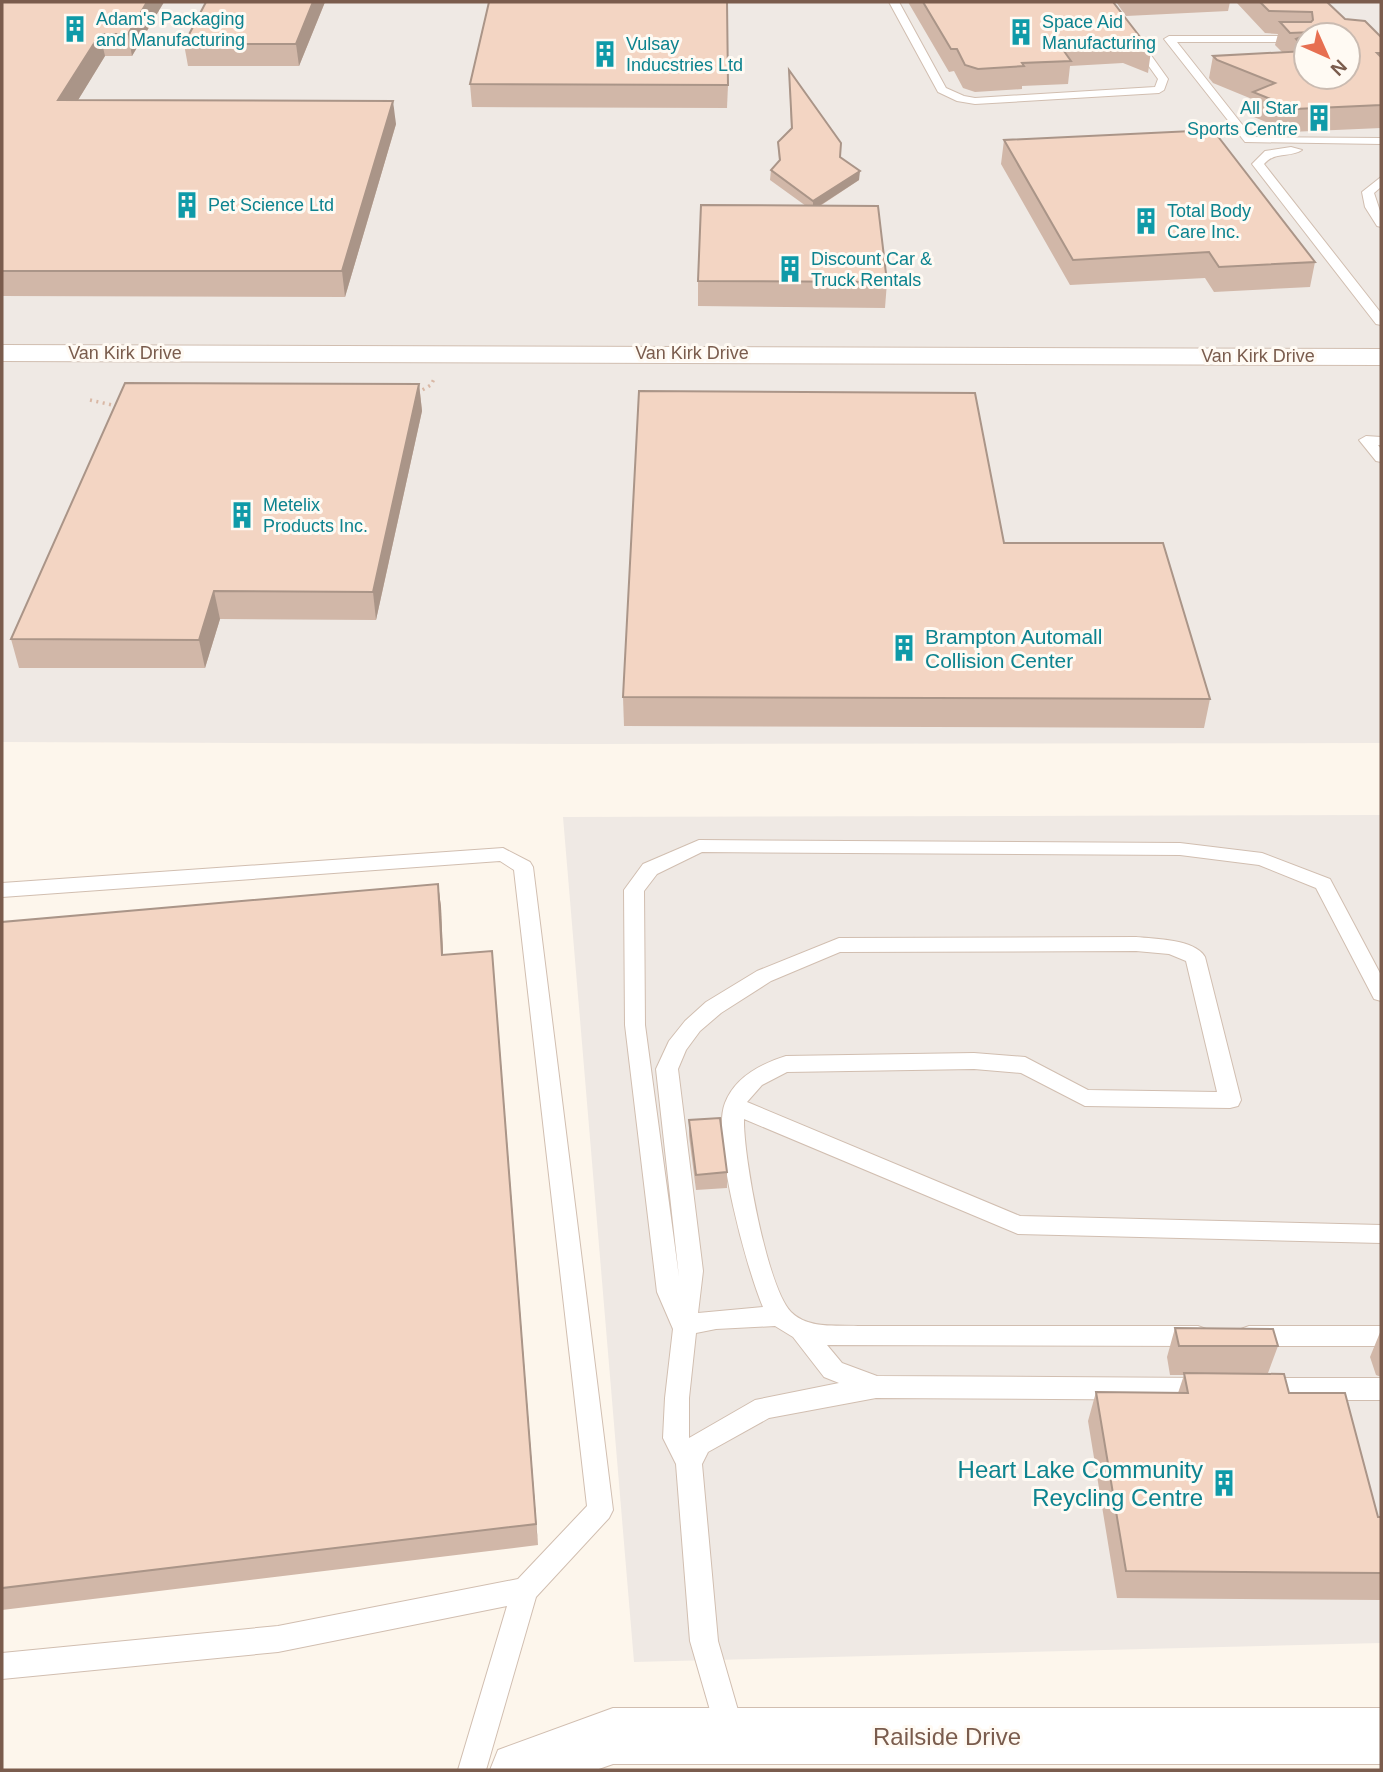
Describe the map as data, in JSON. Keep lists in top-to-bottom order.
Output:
{
  "streets": {
    "street": ["Van Kirk Drive", "Railside Drive"]
  },
  "places": {
    "building": [
      "Adam's Packaging and Manufacturing",
      "Space Aid Manufacturing",
      "Vulsay Inducstries Ltd",
      "All Star Sports Centre",
      "Pet Science Ltd",
      "Total Body Care Inc.",
      "Discount Car & Truck Rentals",
      "Metelix Products Inc.",
      "Brampton Automall Collision Center",
      "Heart Lake Community Reycling Centre"
    ]
  },
  "north": "bottom right"
}
